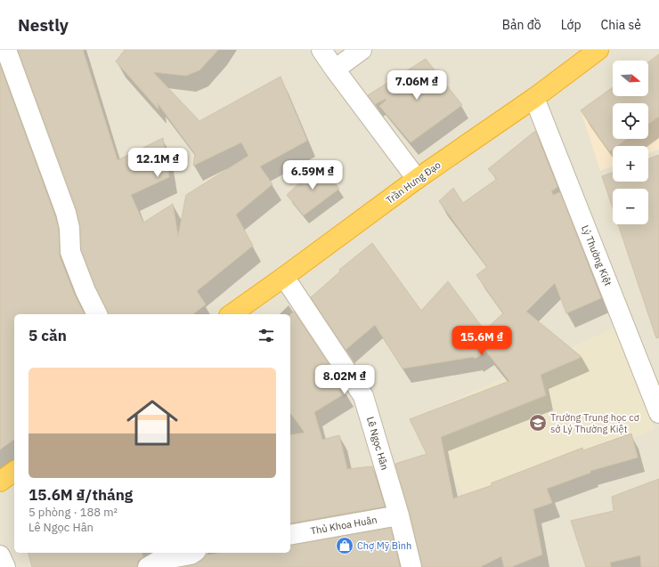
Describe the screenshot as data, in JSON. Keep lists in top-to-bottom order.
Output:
{
  "streets": {
    "highway": ["Trần Hưng Đạo"],
    "street": ["Lý Thường Kiệt", "Lê Ngọc Hân", "Thủ Khoa Huân"]
  },
  "crossings": [
    ["Trần Hưng Đạo", "Lý Thường Kiệt"],
    ["Trần Hưng Đạo", "Lê Ngọc Hân"],
    ["Lê Ngọc Hân", "Thủ Khoa Huân"]
  ],
  "places": {
    "school or university": ["Trường Trung học cơ sở Lý Thường Kiệt"],
    "shop": ["Chợ Mỹ Bình"]
  },
  "north": "right",
  "page": {
    "header": "Nestly",
    "nav": ["Bản đồ", "Lớp", "Chia sẻ"],
    "map_buttons": ["+", "−"],
    "price": [
      "7.06M ₫",
      "12.1M ₫",
      "6.59M ₫",
      "15.6M ₫",
      "8.02M ₫"
    ],
    "heading": "5 căn",
    "list": [
      {
        "name": "15.6M ₫/tháng",
        "note": "5 phòng · 188 m² · Lê Ngọc Hân"
      }
    ]
  }
}
